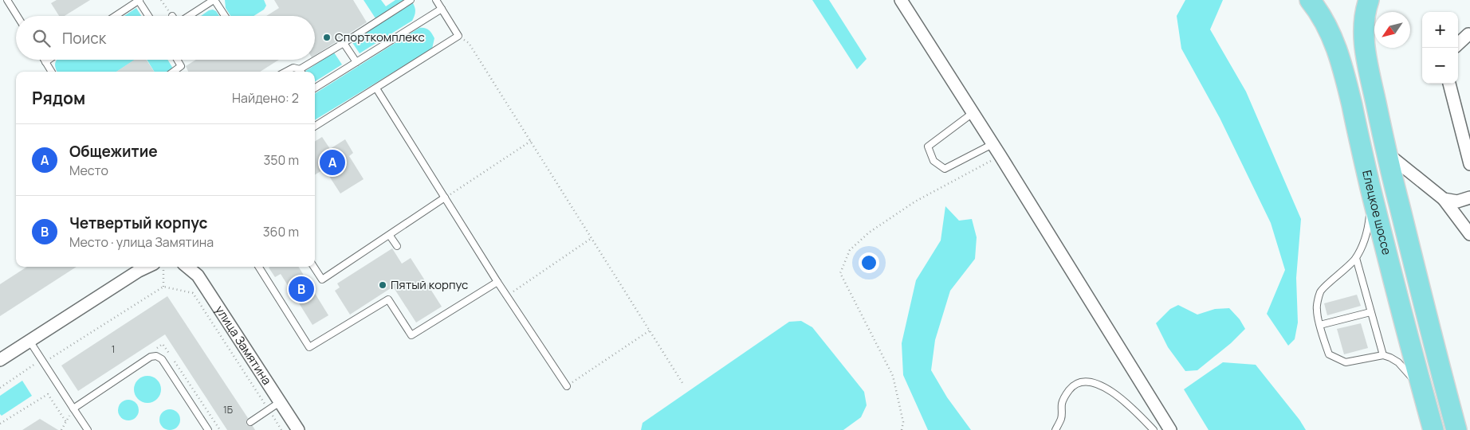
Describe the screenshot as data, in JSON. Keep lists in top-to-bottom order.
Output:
{
  "streets": {
    "main road": ["Елецкое шоссе"],
    "street": ["улица Замятина"]
  },
  "places": ["Спорткомплекс", "Пятый корпус"],
  "house_numbers": ["1", "1Б"],
  "north": "bottom left",
  "page": {
    "map_buttons": ["+", "−"],
    "search": "Поиск",
    "heading": ["Рядом", "Найдено: 2"],
    "list": [
      {
        "mark": "A",
        "name": "Общежитие",
        "note": "Место",
        "value": "350 m"
      },
      {
        "mark": "B",
        "name": "Четвертый корпус",
        "note": "Место · улица Замятина",
        "value": "360 m"
      }
    ],
    "pins": ["A", "B"]
  }
}
